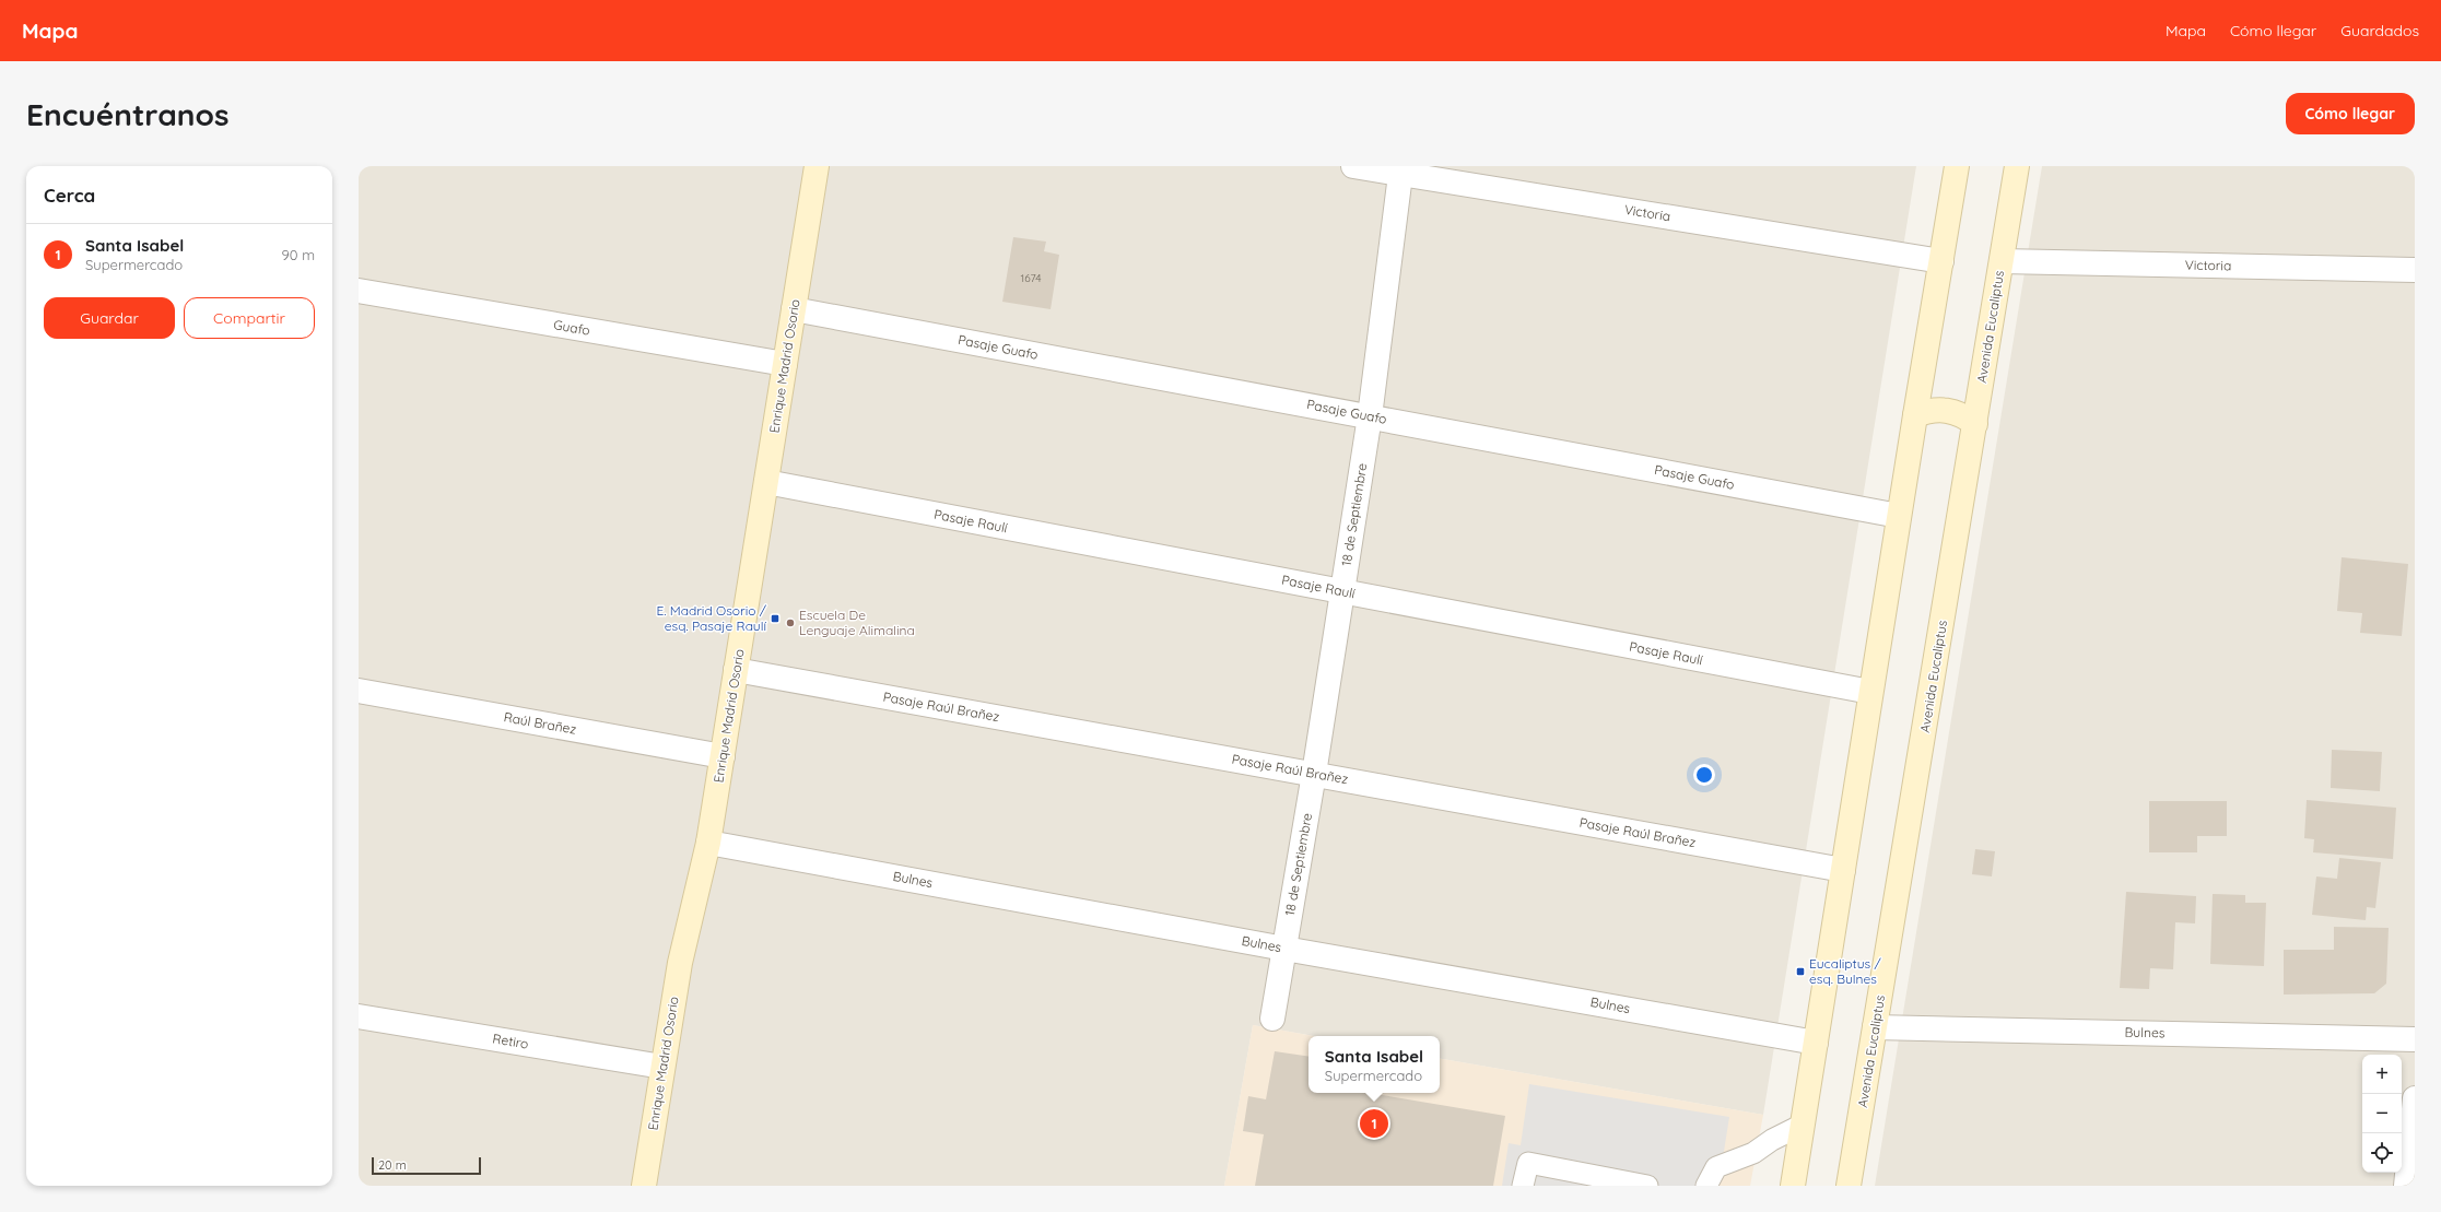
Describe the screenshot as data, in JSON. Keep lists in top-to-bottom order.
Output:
{
  "streets": {
    "main road": ["Avenida Eucaliptus", "Enrique Madrid Osorio"],
    "street": [
      "Victoria",
      "Guafo",
      "Pasaje Guafo",
      "18 de Septiembre",
      "Pasaje Raulí",
      "Pasaje Raúl Brañez",
      "Raúl Brañez",
      "Bulnes",
      "Retiro"
    ]
  },
  "crossings": [
    ["Victoria", "Avenida Eucaliptus"],
    ["Victoria", "18 de Septiembre"],
    ["Avenida Eucaliptus", "Bulnes"],
    ["Guafo", "Enrique Madrid Osorio"],
    ["Pasaje Guafo", "Enrique Madrid Osorio"],
    ["Pasaje Guafo", "18 de Septiembre"],
    ["Enrique Madrid Osorio", "Pasaje Raulí"],
    ["Enrique Madrid Osorio", "Pasaje Raúl Brañez"],
    ["Enrique Madrid Osorio", "Raúl Brañez"],
    ["Enrique Madrid Osorio", "Bulnes"],
    ["Enrique Madrid Osorio", "Retiro"],
    ["18 de Septiembre", "Pasaje Raulí"],
    ["18 de Septiembre", "Pasaje Raúl Brañez"],
    ["18 de Septiembre", "Bulnes"]
  ],
  "places": {
    "transit": ["E. Madrid Osorio / esq. Pasaje Raulí", "Eucaliptus / esq. Bulnes"],
    "other": ["Escuela De Lenguaje Alimalina"]
  },
  "house_numbers": ["1674"],
  "scale_bar": "20 m",
  "page": {
    "header": "Mapa",
    "nav": ["Mapa", "Cómo llegar", "Guardados"],
    "buttons": [
      "Cómo llegar",
      ["Guardar", "Compartir"]
    ],
    "title": "Encuéntranos",
    "heading": "Cerca",
    "list": [
      {
        "mark": "1",
        "name": "Santa Isabel",
        "note": "Supermercado",
        "value": "90 m"
      }
    ],
    "popup": ["Santa Isabel", "Supermercado"],
    "map_buttons": ["+", "−"],
    "pins": "1",
    "scale": "20 m"
  }
}
